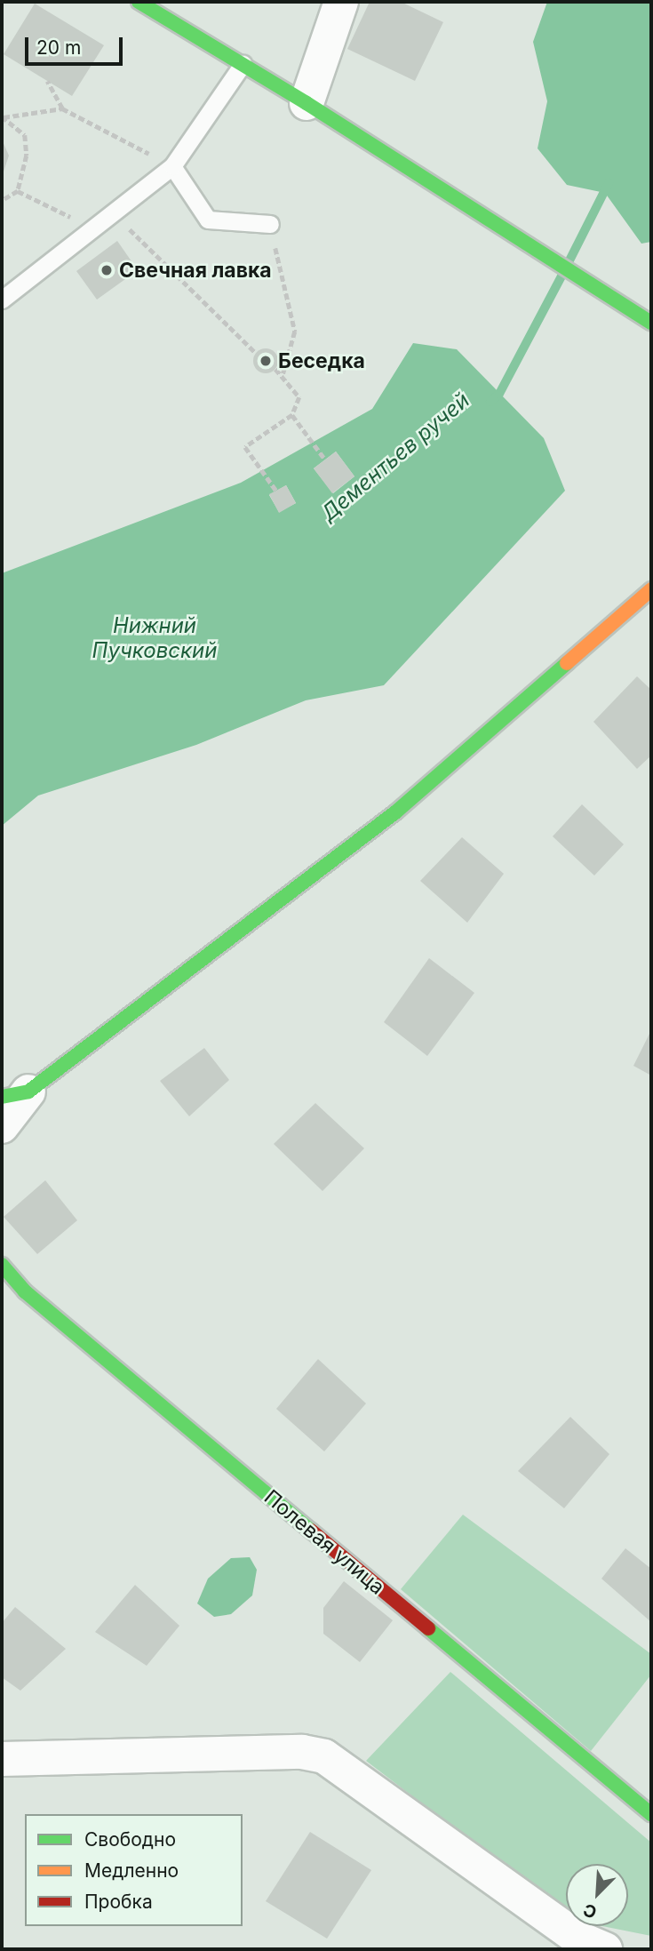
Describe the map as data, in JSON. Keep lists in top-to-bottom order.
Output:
{
  "streets": {
    "street": ["Полевая улица"]
  },
  "water": ["Дементьев ручей", "Нижний Пучковский"],
  "places": ["Свечная лавка", "Беседка"],
  "legend": ["Свободно", "Медленно", "Пробка"],
  "scale_bar": "20 m",
  "north": "bottom left"
}
